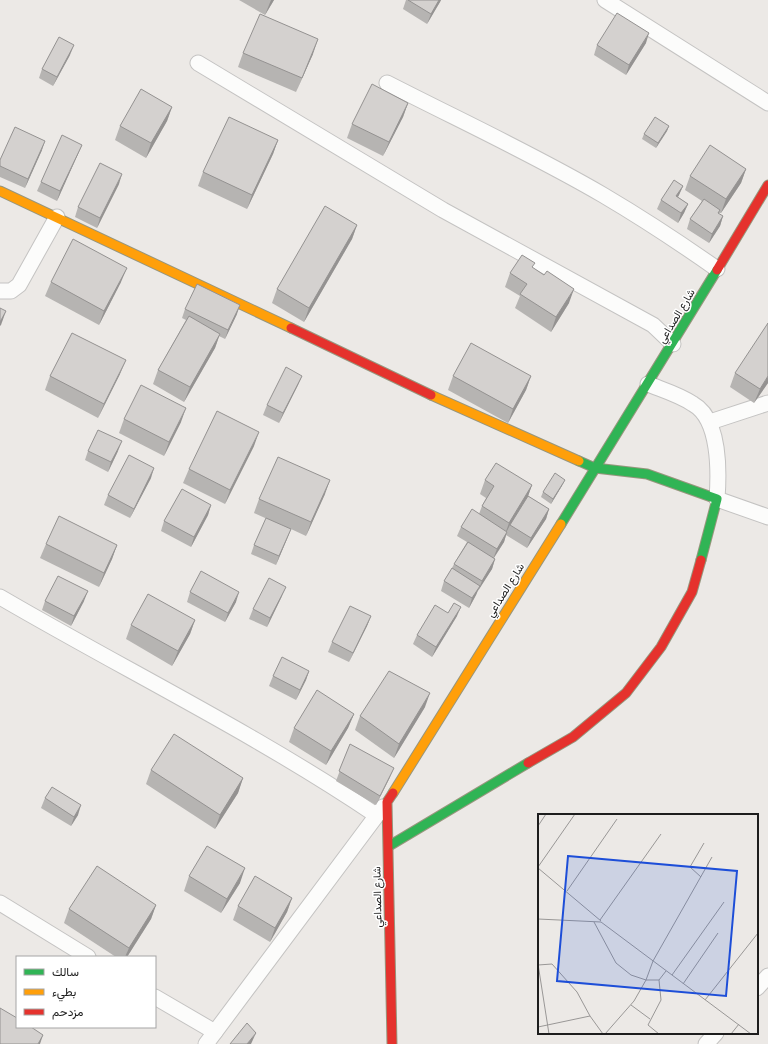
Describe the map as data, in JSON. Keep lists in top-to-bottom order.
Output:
{
  "streets": {
    "street": ["شارع الصداعي"]
  },
  "legend": ["سالك", "بطيء", "مزدحم"]
}
